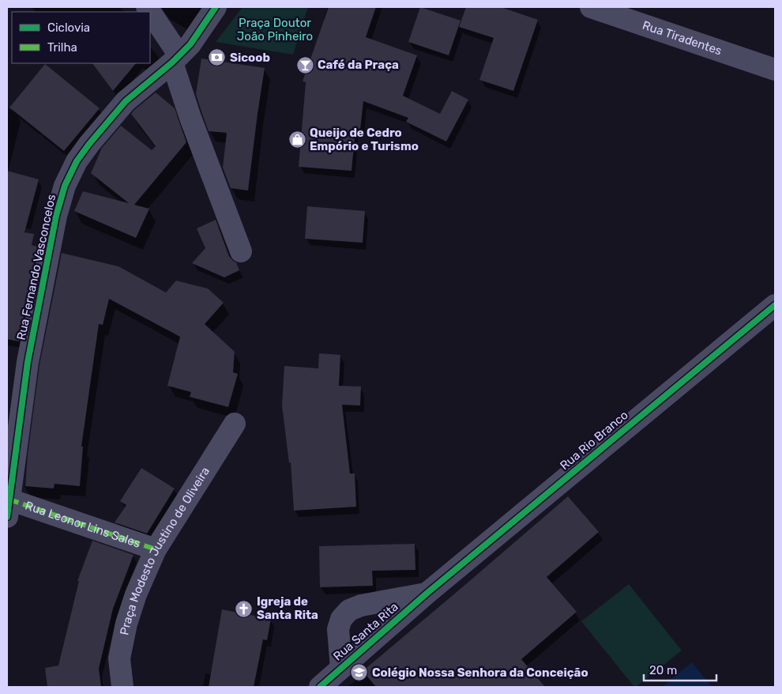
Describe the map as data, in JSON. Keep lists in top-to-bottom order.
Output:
{
  "streets": {
    "street": [
      "Rua Tiradentes",
      "Rua Fernando Vasconcelos",
      "Rua Rio Branco",
      "Rua Leonor Lins Sales",
      "Praça Modesto Justino de Oliveira",
      "Rua Santa Rita"
    ]
  },
  "crossings": [
    ["Rua Fernando Vasconcelos", "Rua Leonor Lins Sales"],
    ["Rua Rio Branco", "Rua Santa Rita"],
    ["Rua Leonor Lins Sales", "Praça Modesto Justino de Oliveira"]
  ],
  "parks": ["Praça Doutor João Pinheiro"],
  "places": {
    "bank": ["Sicoob"],
    "bar": ["Café da Praça"],
    "shop": ["Queijo de Cedro Empório e Turismo"],
    "church": ["Igreja de Santa Rita"],
    "school or university": ["Colégio Nossa Senhora da Conceição"]
  },
  "legend": ["Ciclovia", "Trilha"],
  "scale_bar": "20 m"
}
